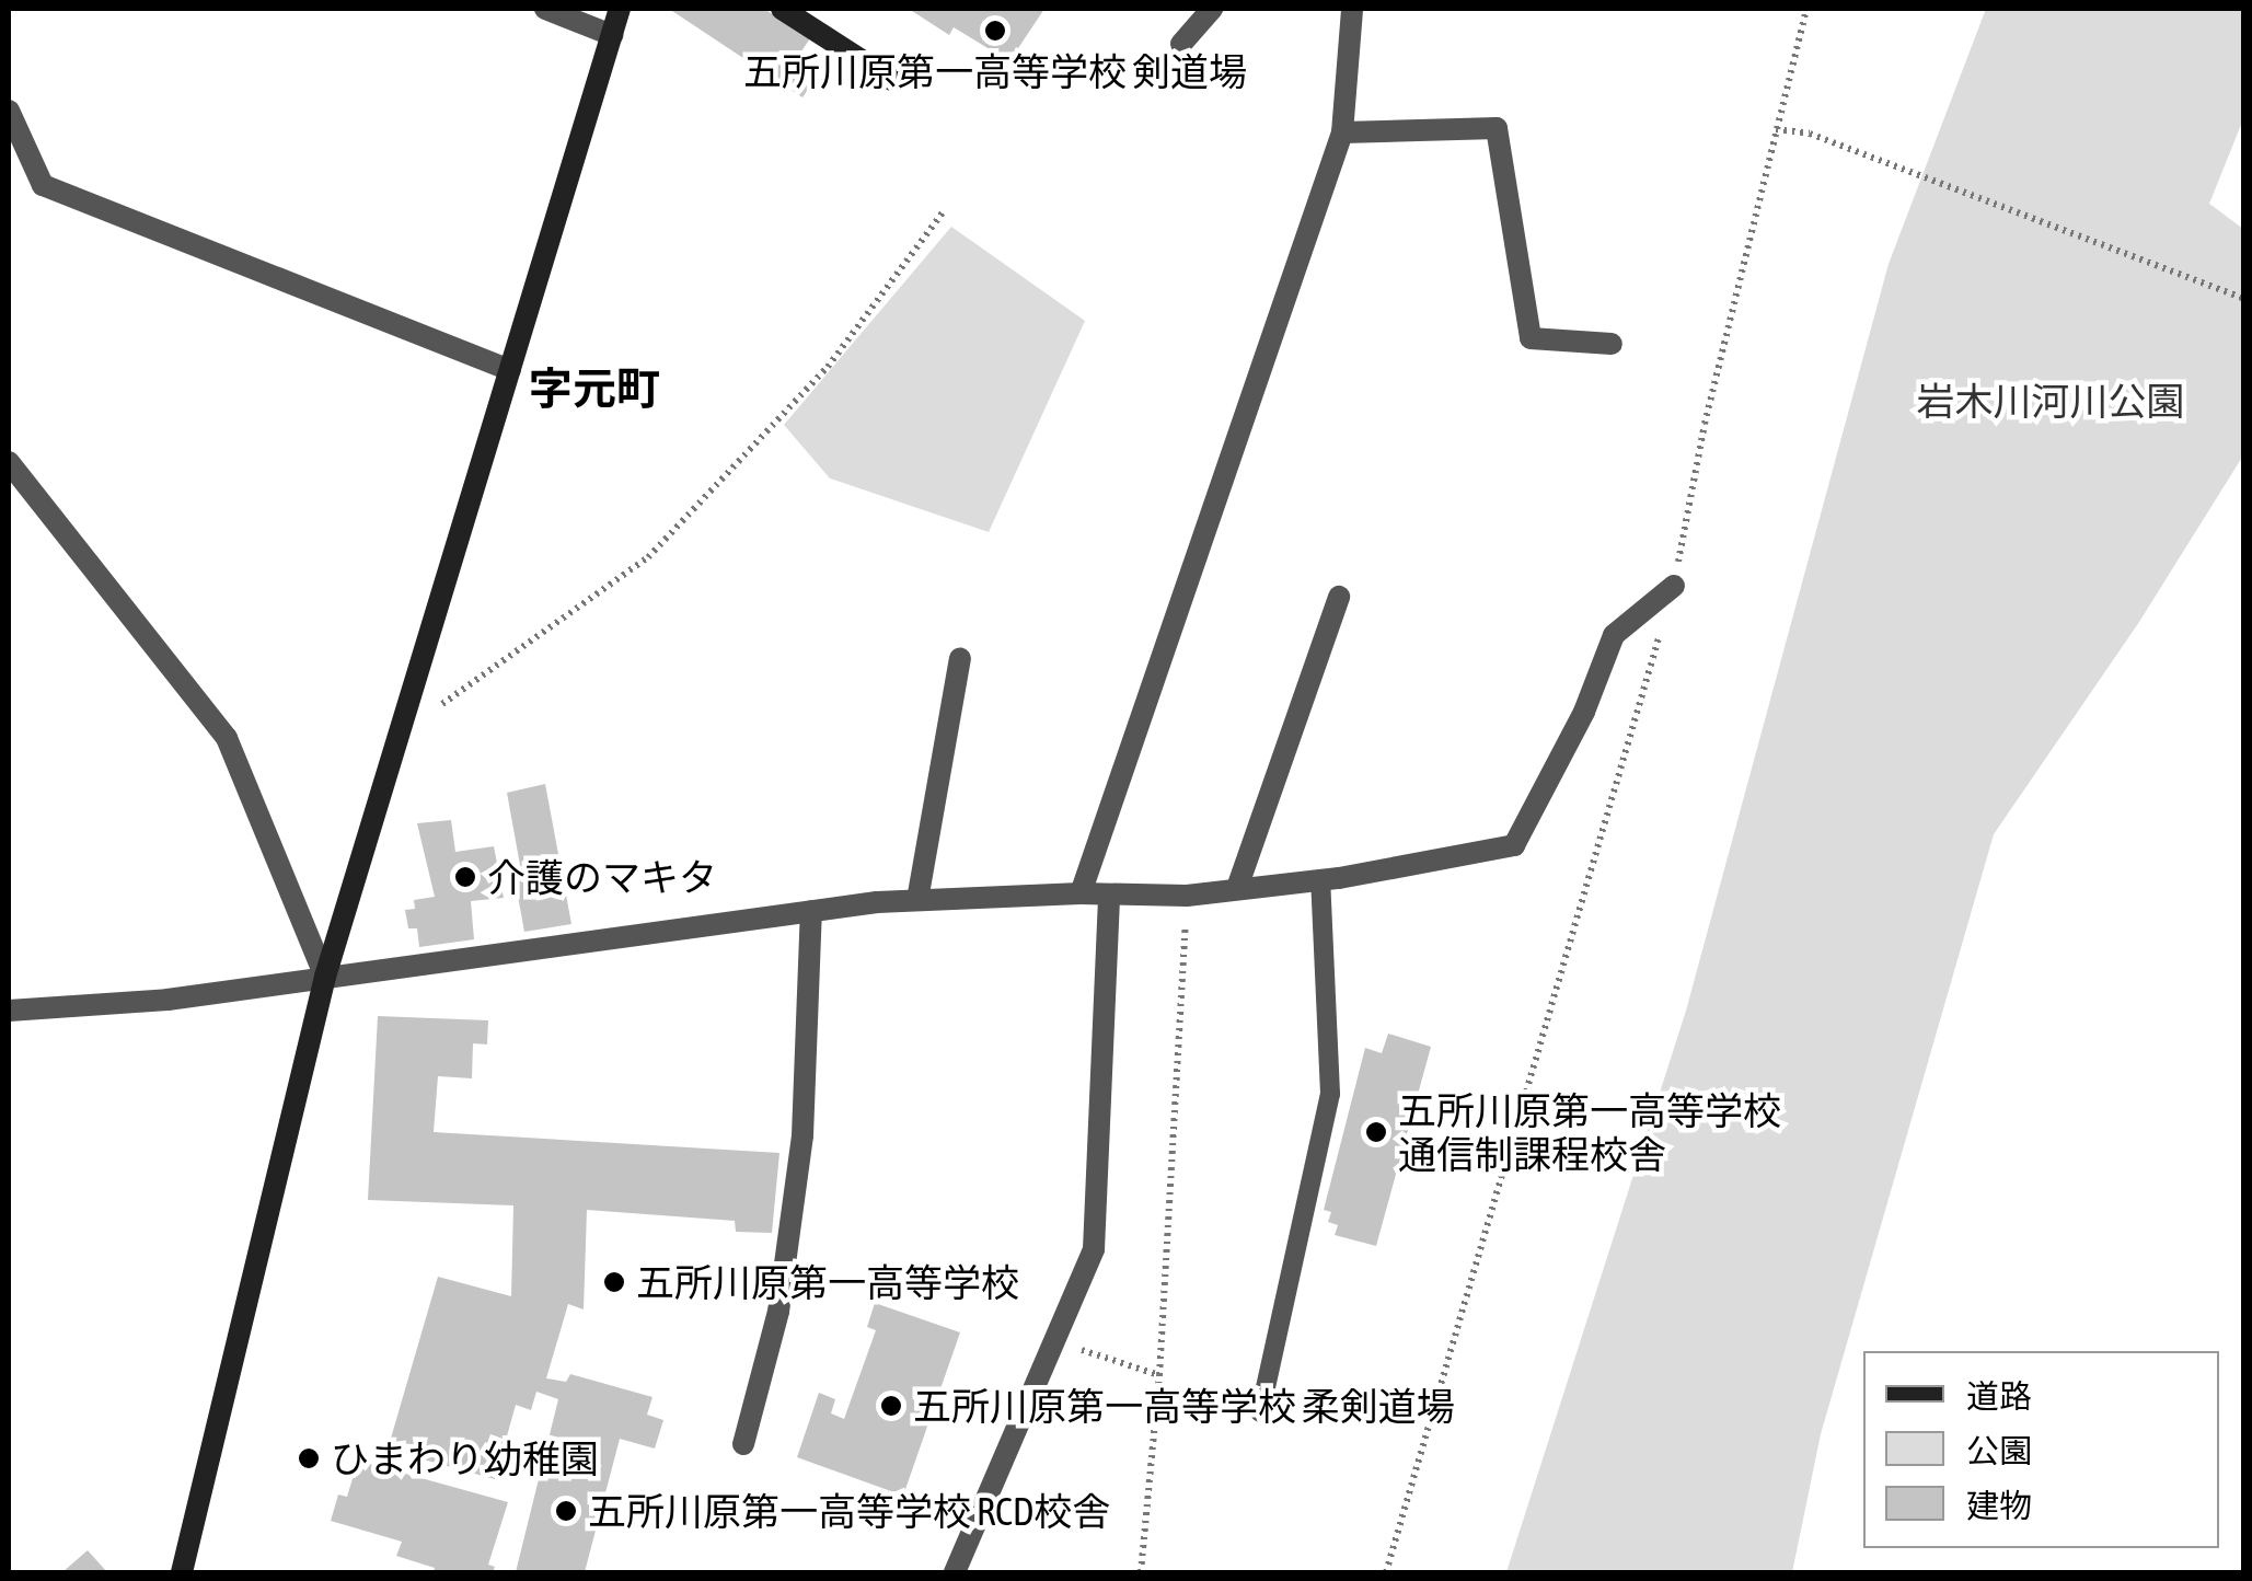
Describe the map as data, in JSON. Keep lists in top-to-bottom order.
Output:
{
  "districts": ["字元町"],
  "parks": ["岩木川河川公園"],
  "places": [
    "五所川原第一高等学校 剣道場",
    "介護のマキタ",
    "五所川原第一高等学校 通信制課程校舎",
    "五所川原第一高等学校",
    "五所川原第一高等学校 柔剣道場",
    "ひまわり幼稚園",
    "五所川原第一高等学校 RCD校舎"
  ],
  "legend": ["道路", "公園", "建物"]
}
